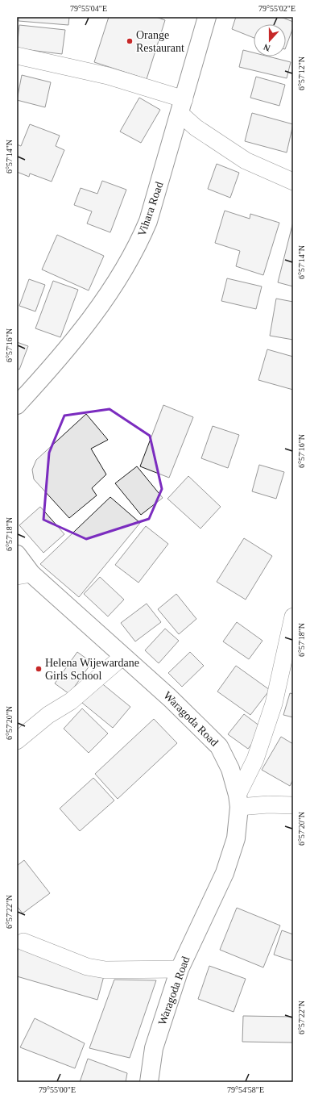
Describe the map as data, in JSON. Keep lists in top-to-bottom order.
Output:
{
  "streets": {
    "main road": ["Vihara Road", "Waragoda Road"]
  },
  "places": ["Orange Restaurant", "Helena Wijewardane Girls School"],
  "north": "bottom",
  "coordinates": [
    "79°55'04\"E",
    "79°55'02\"E",
    "6°57'12\"N",
    "6°57'14\"N",
    "6°57'16\"N",
    "6°57'18\"N",
    "6°57'20\"N",
    "6°57'22\"N",
    "79°55'00\"E",
    "79°54'58\"E"
  ]
}
